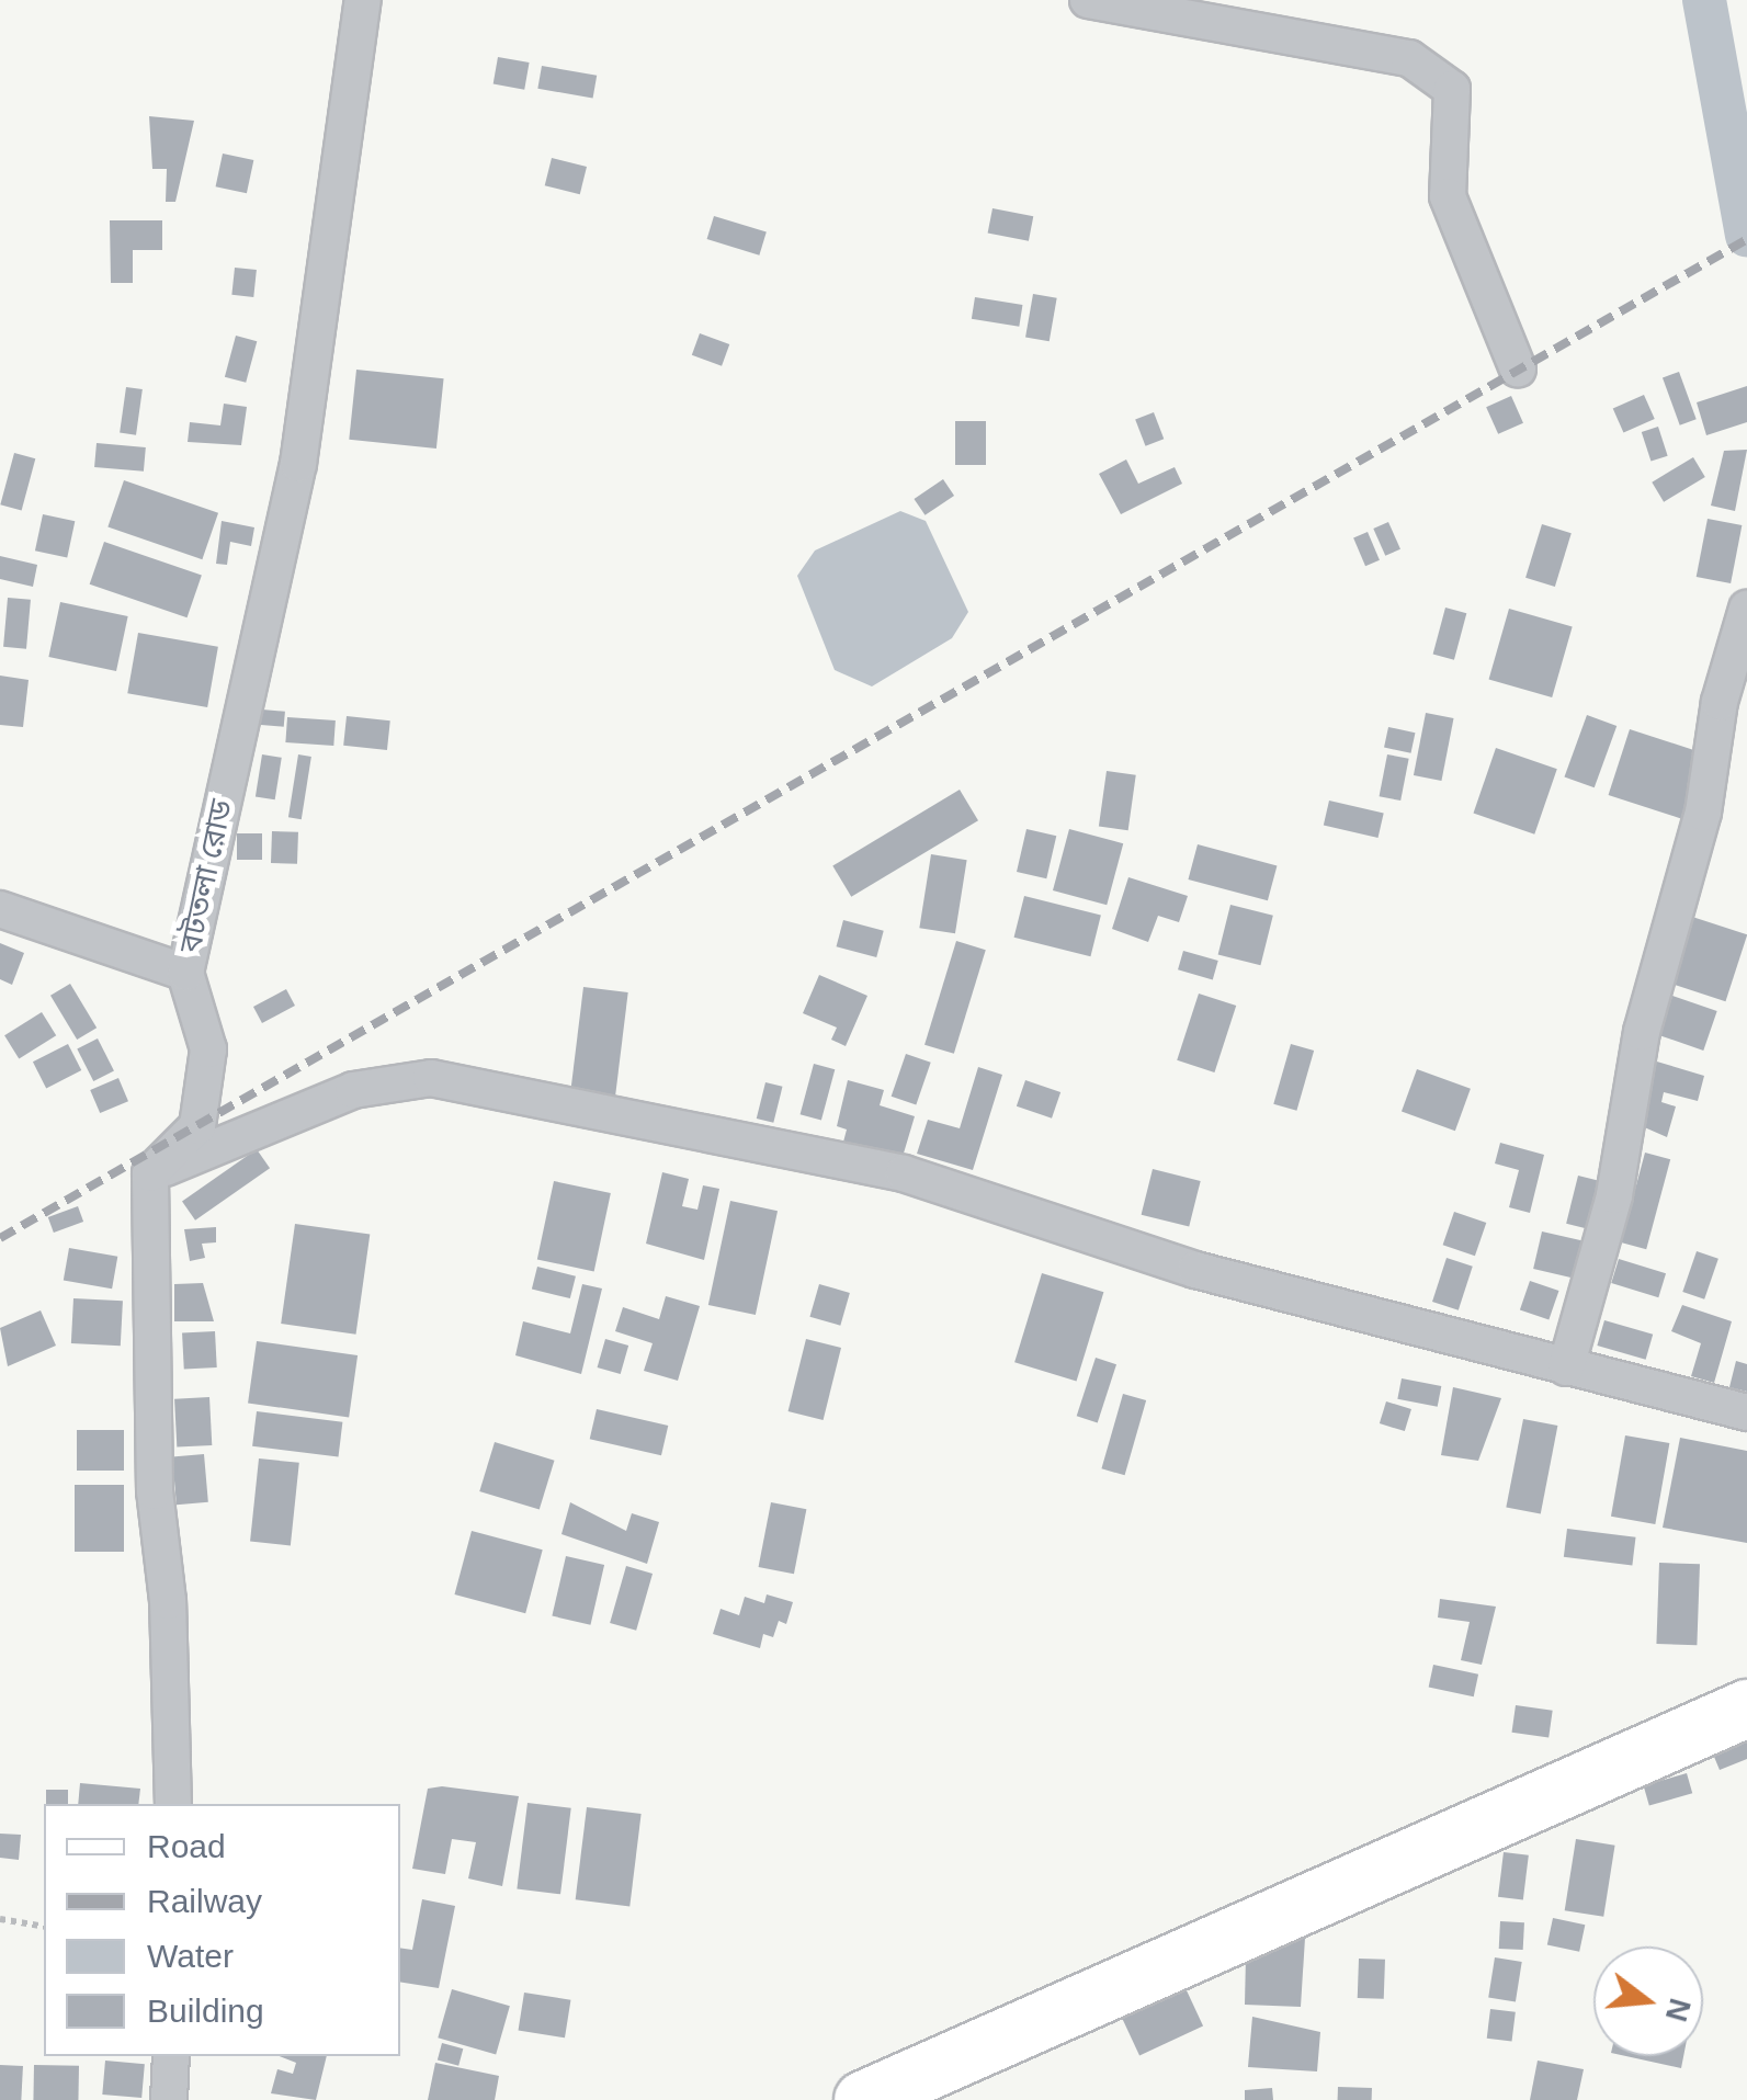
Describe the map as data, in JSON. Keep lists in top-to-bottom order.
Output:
{
  "streets": {
    "street": ["বটতলা রোড"]
  },
  "legend": [
    "Road",
    "Railway",
    "Water",
    "Building"
  ],
  "north": "right"
}
